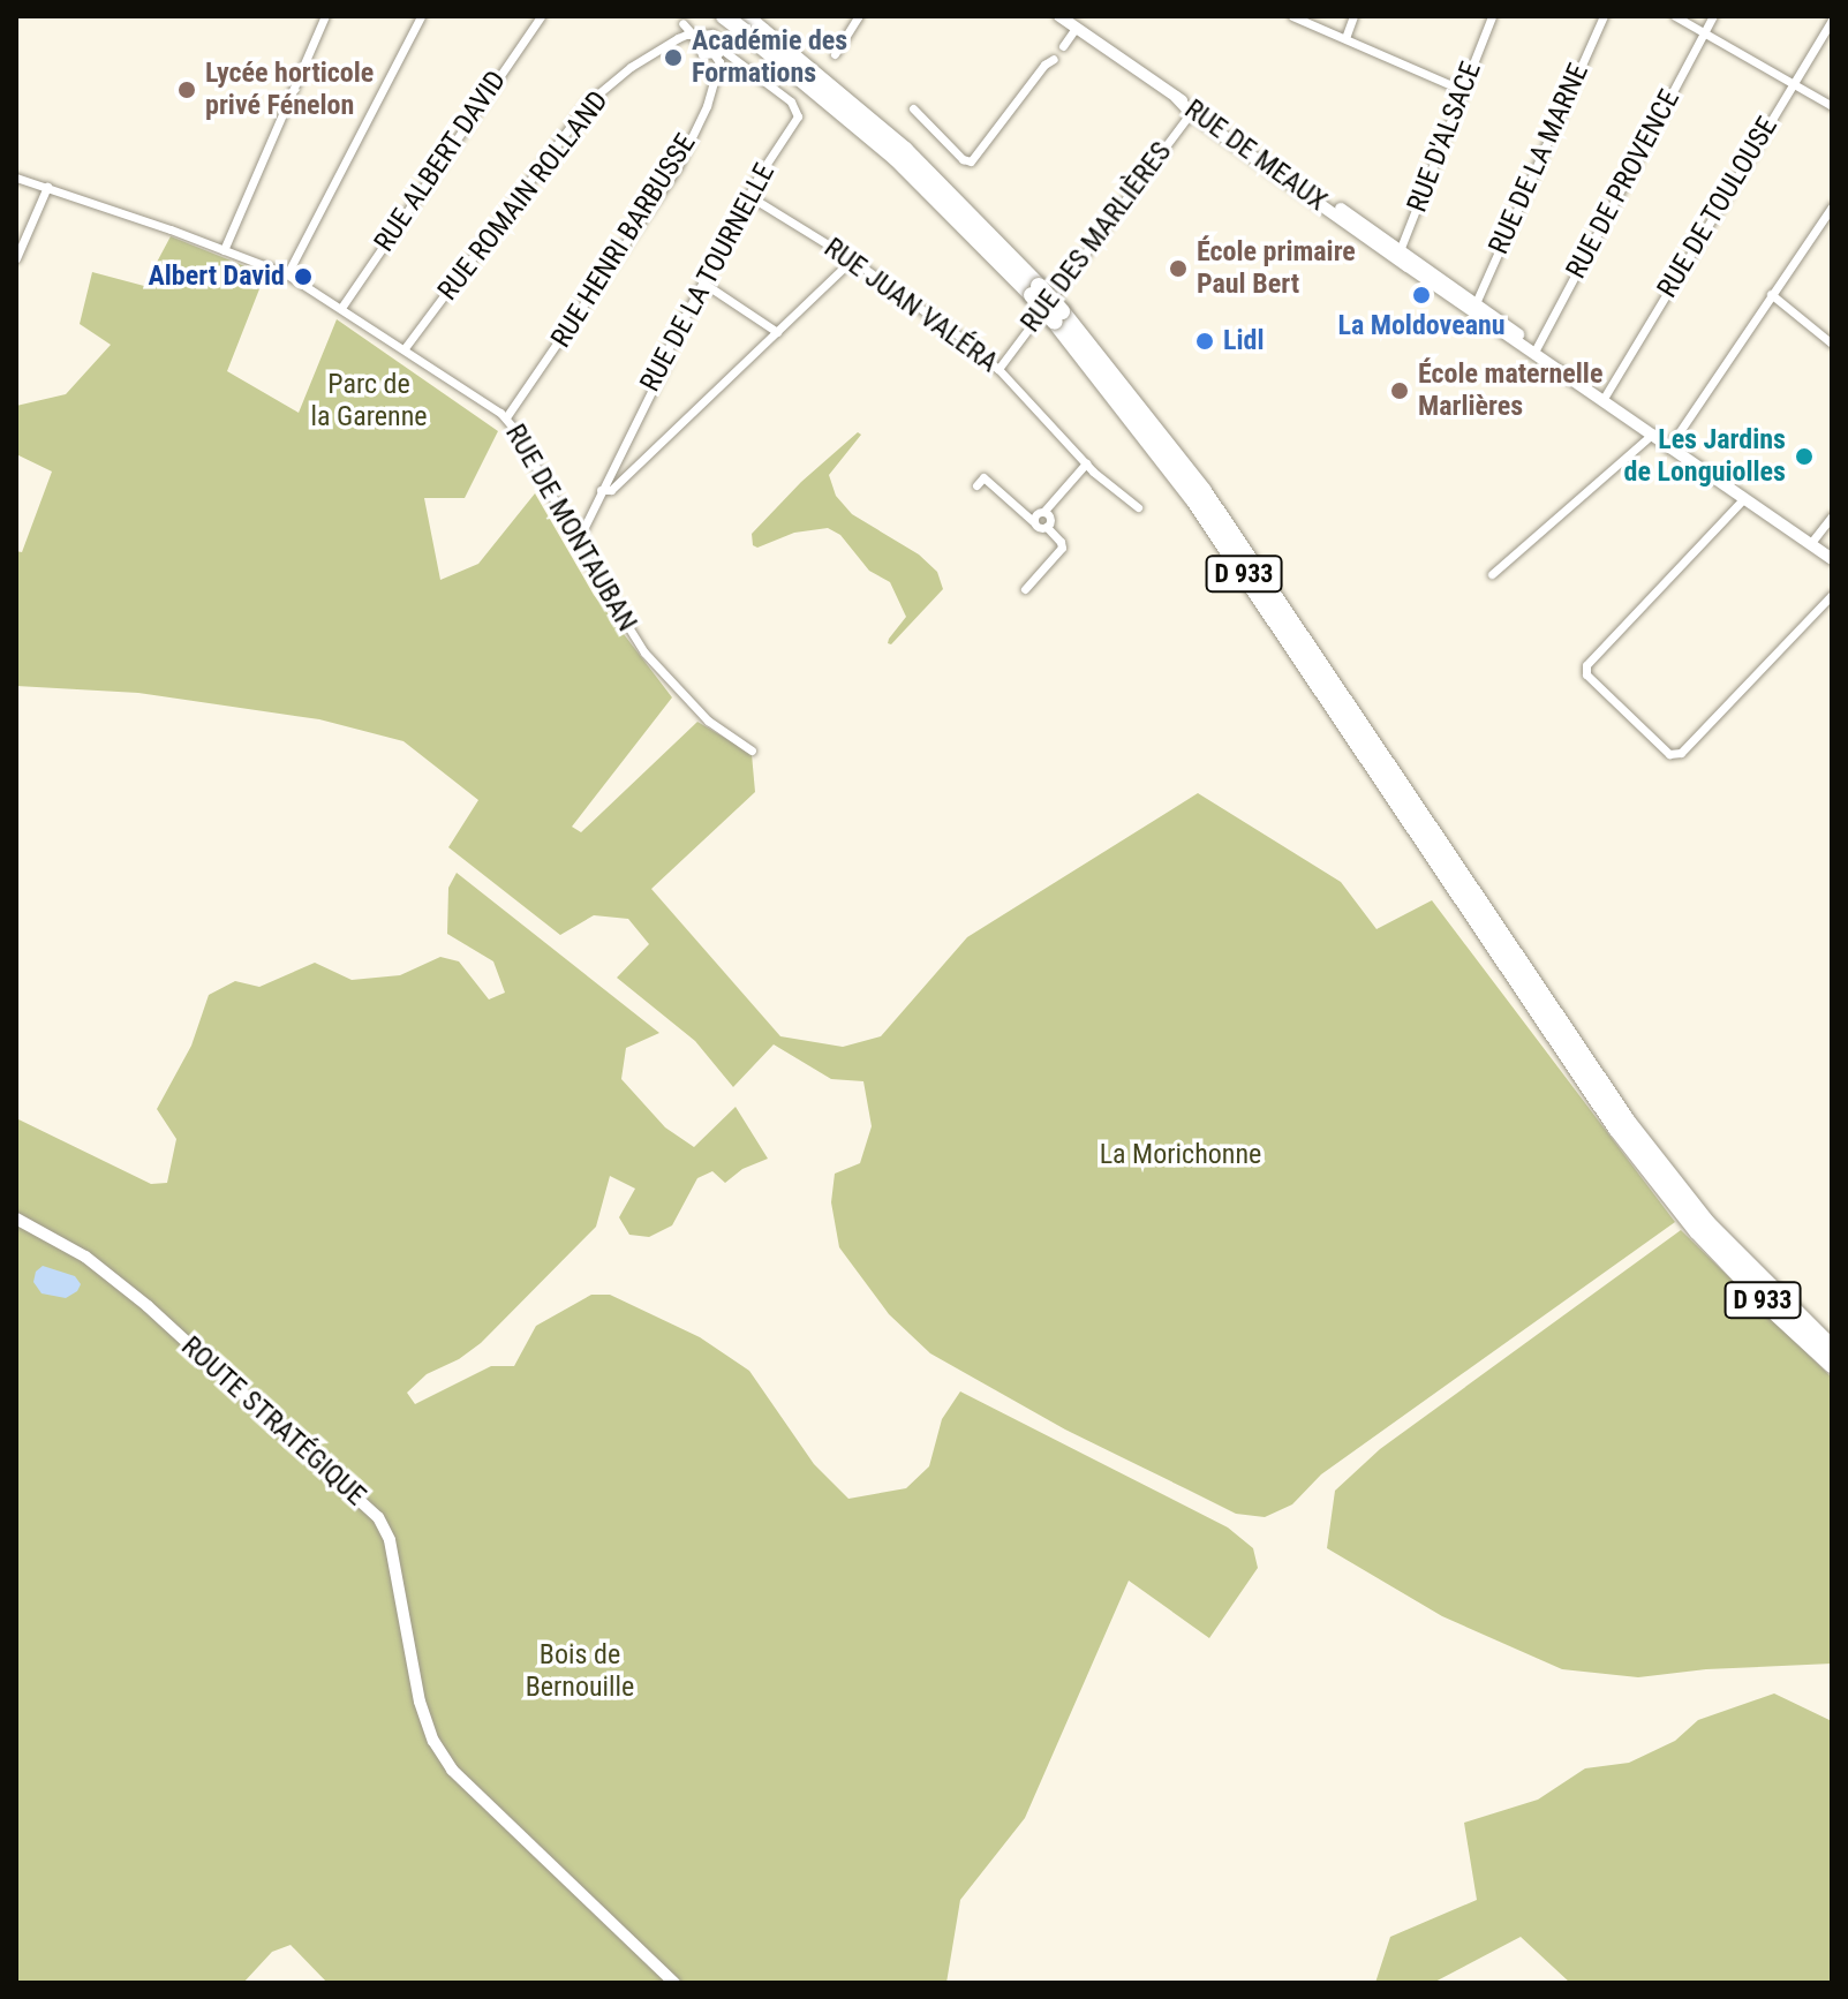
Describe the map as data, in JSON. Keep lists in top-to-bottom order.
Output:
{
  "streets": {
    "highway": ["D 933"],
    "main road": ["RUE DE MEAUX", "ROUTE STRATÉGIQUE"],
    "street": [
      "RUE D'ALSACE",
      "RUE DE LA MARNE",
      "RUE ALBERT DAVID",
      "RUE DE PROVENCE",
      "RUE ROMAIN ROLLAND",
      "RUE DE TOULOUSE",
      "RUE DES MARLIÈRES",
      "RUE HENRI BARBUSSE",
      "RUE DE LA TOURNELLE",
      "RUE JUAN VALÉRA",
      "RUE DE MONTAUBAN"
    ]
  },
  "crossings": [
    ["RUE D'ALSACE", "RUE DE MEAUX"],
    ["RUE DE MEAUX", "RUE DE LA MARNE"],
    ["RUE DE MEAUX", "RUE DE PROVENCE"],
    ["RUE DE MEAUX", "RUE DE TOULOUSE"],
    ["RUE DE MEAUX", "RUE DES MARLIÈRES"],
    ["RUE ALBERT DAVID", "RUE DE MONTAUBAN"],
    ["RUE ROMAIN ROLLAND", "RUE DE MONTAUBAN"],
    ["RUE DES MARLIÈRES", "RUE JUAN VALÉRA"],
    ["RUE HENRI BARBUSSE", "RUE DE LA TOURNELLE"],
    ["RUE HENRI BARBUSSE", "RUE DE MONTAUBAN"],
    ["RUE DE LA TOURNELLE", "RUE JUAN VALÉRA"],
    ["RUE DE LA TOURNELLE", "RUE DE MONTAUBAN"]
  ],
  "parks": ["Parc de la Garenne", "La Morichonne", "Bois de Bernouille"],
  "places": [
    "Académie des Formations",
    "Lycée horticole privé Fénelon",
    "École primaire Paul Bert",
    "Albert David",
    "La Moldoveanu",
    "Lidl",
    "École maternelle Marlières",
    "Les Jardins de Longuiolles"
  ]
}
